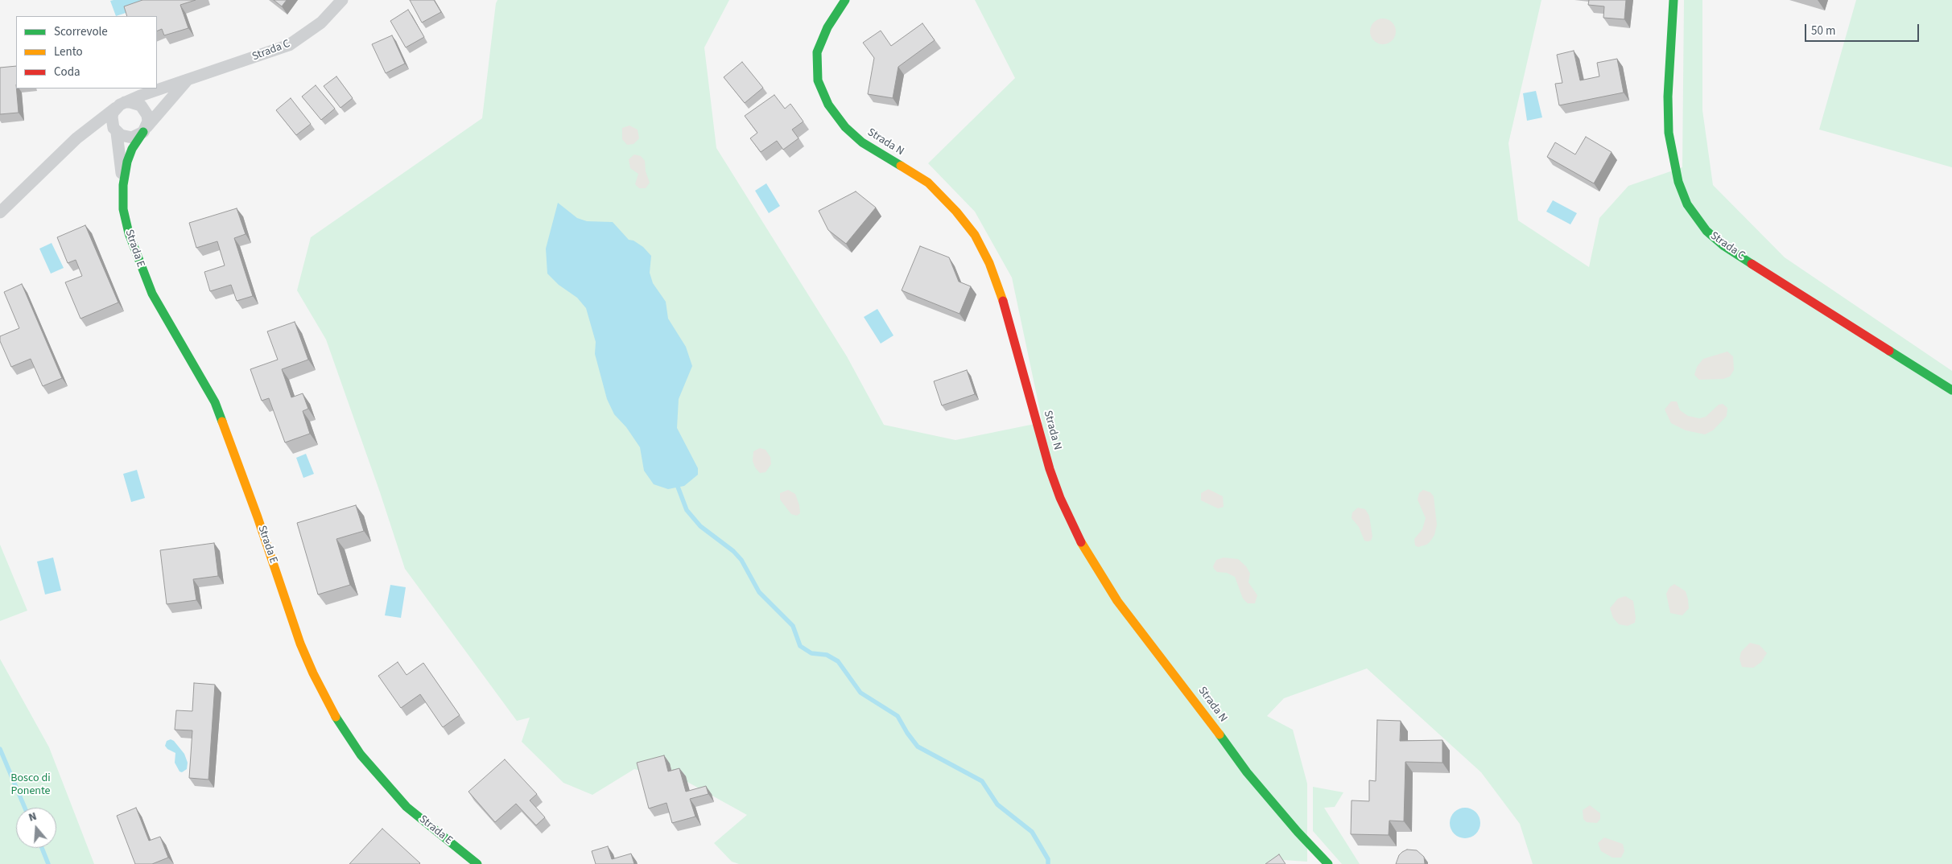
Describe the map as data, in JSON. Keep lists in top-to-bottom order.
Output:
{
  "streets": {
    "street": ["Strada C", "Strada N", "Strada E"]
  },
  "crossings": [
    ["Strada C", "Strada E"]
  ],
  "parks": ["Bosco di Ponente"],
  "legend": ["Scorrevole", "Lento", "Coda"],
  "scale_bar": "50 m",
  "north": "top"
}
